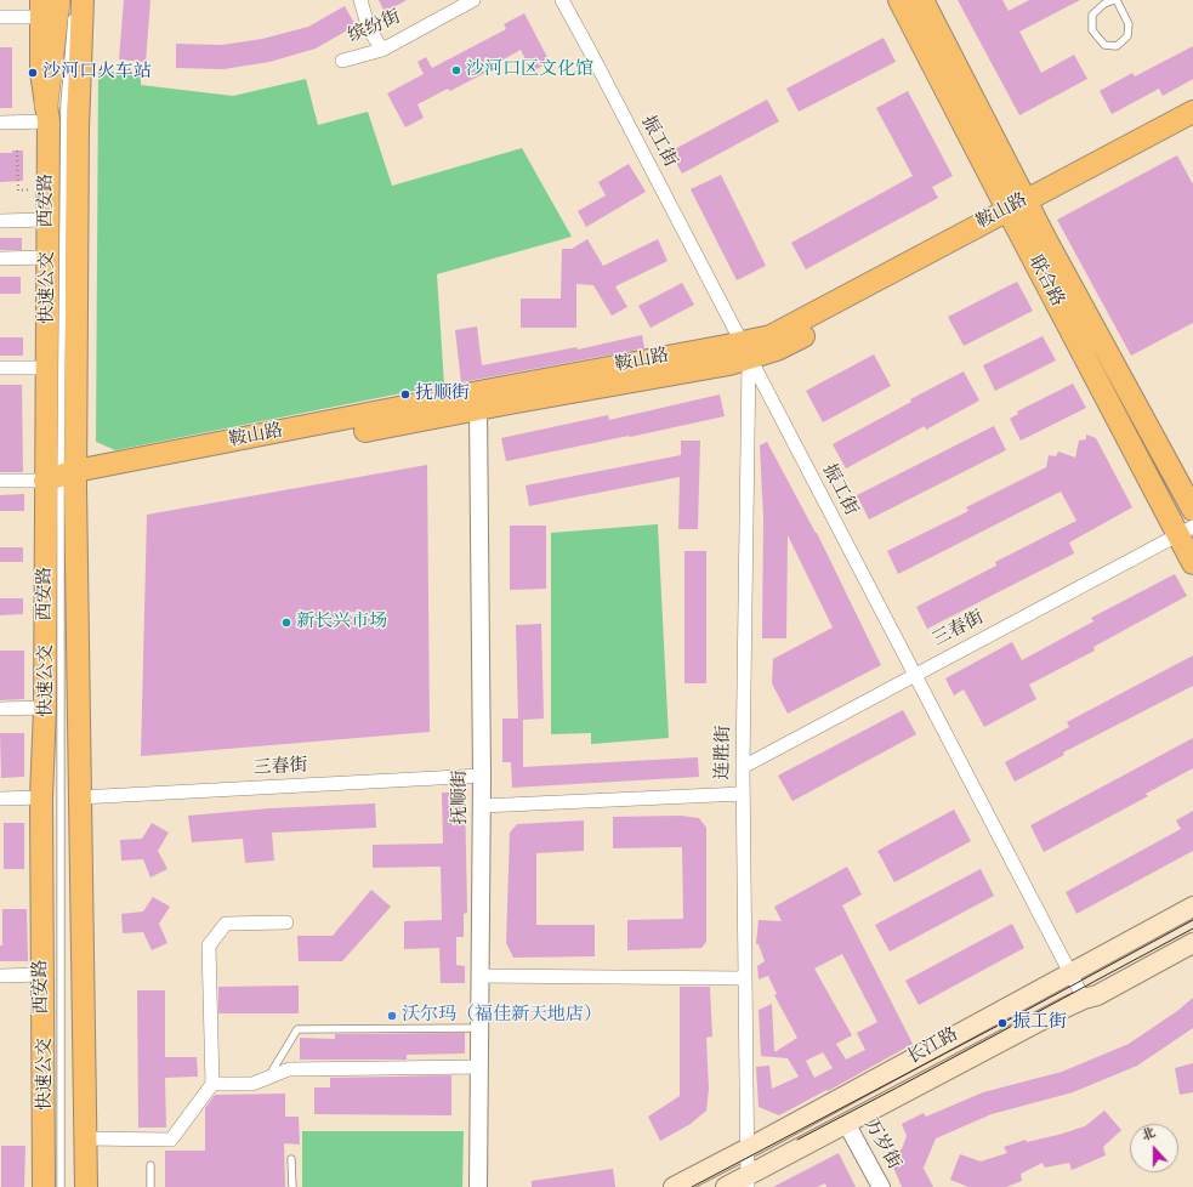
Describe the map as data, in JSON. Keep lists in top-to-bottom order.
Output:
{
  "streets": {
    "main road": [
      "西安路",
      "鞍山路",
      "联合路",
      "长江路"
    ],
    "street": [
      "缤纷街",
      "振工街",
      "三春街",
      "连胜街",
      "抚顺街",
      "万岁街"
    ],
    "lane": ["快速公交"]
  },
  "crossings": [
    ["振工街", "鞍山路"],
    ["振工街", "三春街"],
    ["振工街", "连胜街"],
    ["振工街", "长江路"],
    ["西安路", "鞍山路"],
    ["西安路", "快速公交"],
    ["西安路", "三春街"],
    ["鞍山路", "联合路"],
    ["鞍山路", "快速公交"],
    ["鞍山路", "连胜街"],
    ["鞍山路", "抚顺街"],
    ["联合路", "三春街"],
    ["三春街", "连胜街"],
    ["三春街", "抚顺街"],
    ["连胜街", "长江路"],
    ["长江路", "万岁街"]
  ],
  "places": [
    "沙河口区文化馆",
    "沙河口火车站",
    "抚顺街",
    "新长兴市场",
    "沃尔玛（福佳新天地店）",
    "振工街"
  ],
  "north": "top"
}
